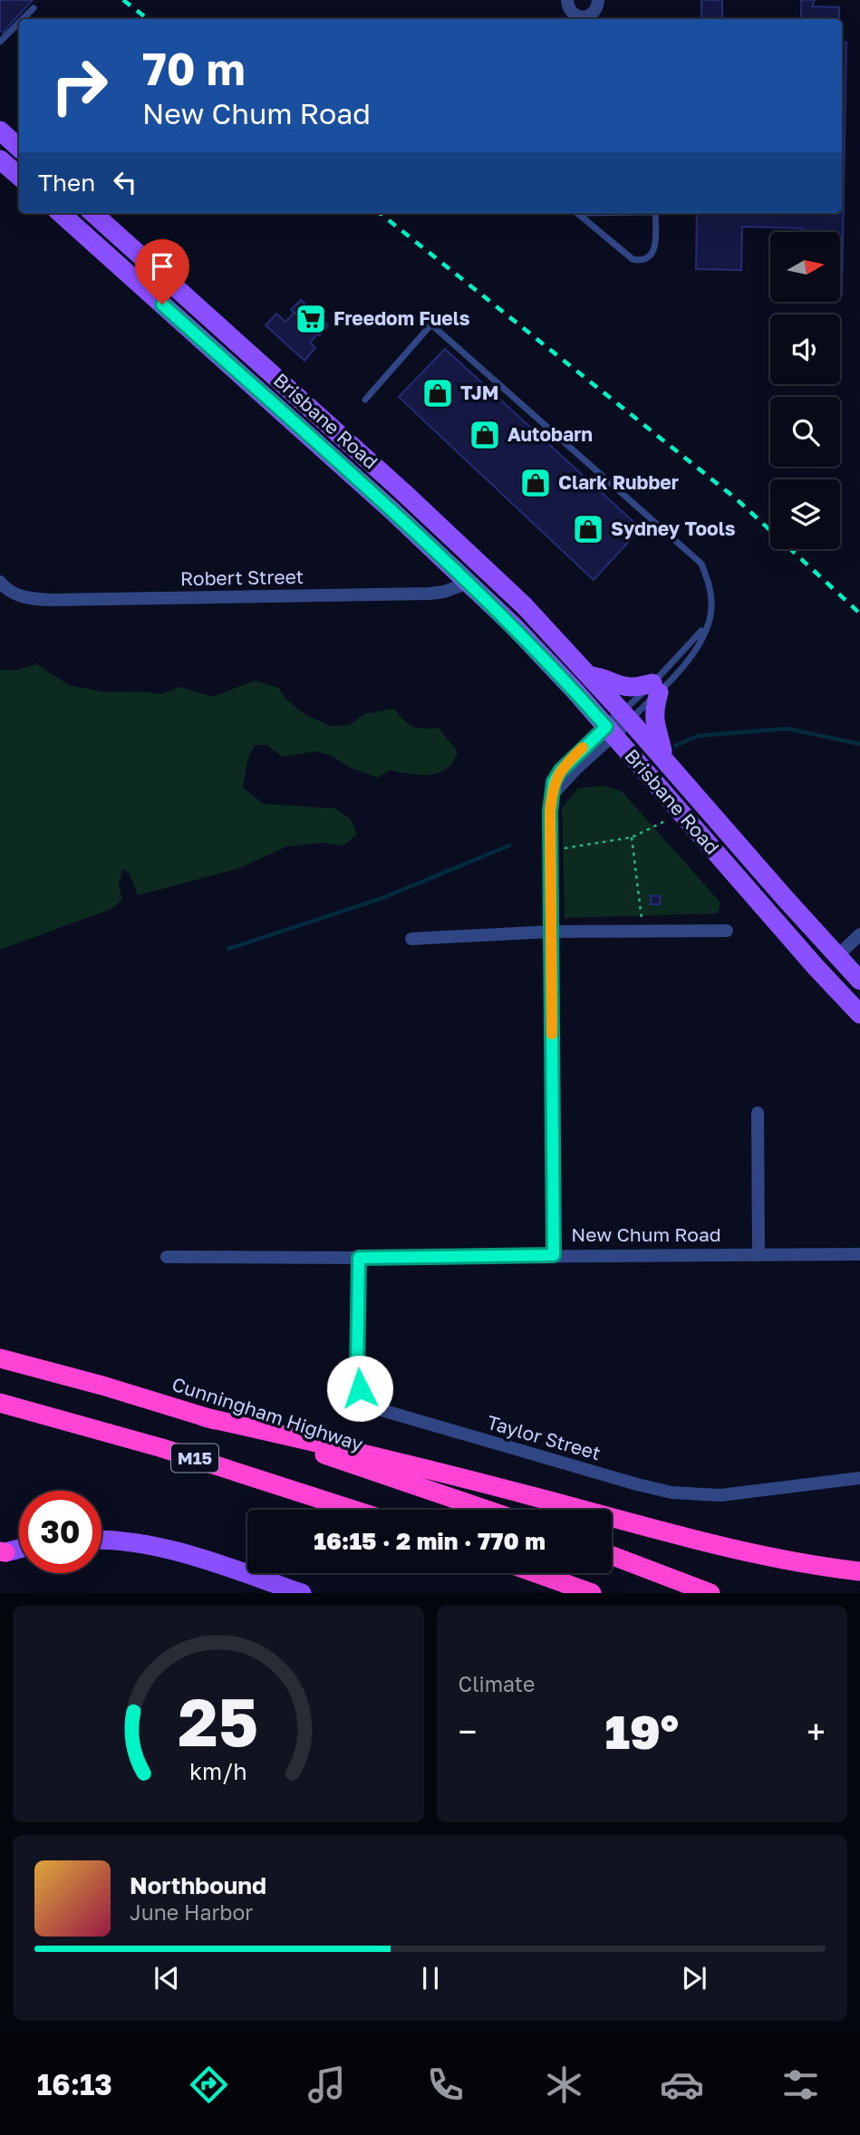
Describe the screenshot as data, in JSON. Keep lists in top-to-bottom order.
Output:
{
  "streets": {
    "highway": ["Cunningham Highway", "M15"],
    "main road": ["Brisbane Road"],
    "street": ["Robert Street", "New Chum Road", "Taylor Street"]
  },
  "crossings": [
    ["Brisbane Road", "Robert Street"],
    ["New Chum Road", "Taylor Street"]
  ],
  "places": {
    "supermarket": ["Freedom Fuels"],
    "shop": [
      "TJM",
      "Autobarn",
      "Clark Rubber",
      "Sydney Tools"
    ]
  },
  "north": "right",
  "page": {
    "turn": ["70 m", "New Chum Road"],
    "then": "Then",
    "limit": "30",
    "trip": "16:15 · 2 min · 770 m",
    "tile": "Climate",
    "heat": ["−", "19°", "+"],
    "song": ["Northbound", "June Harbor"],
    "tabs": "16:13",
    "gauge": ["25", "km/h"]
  }
}
